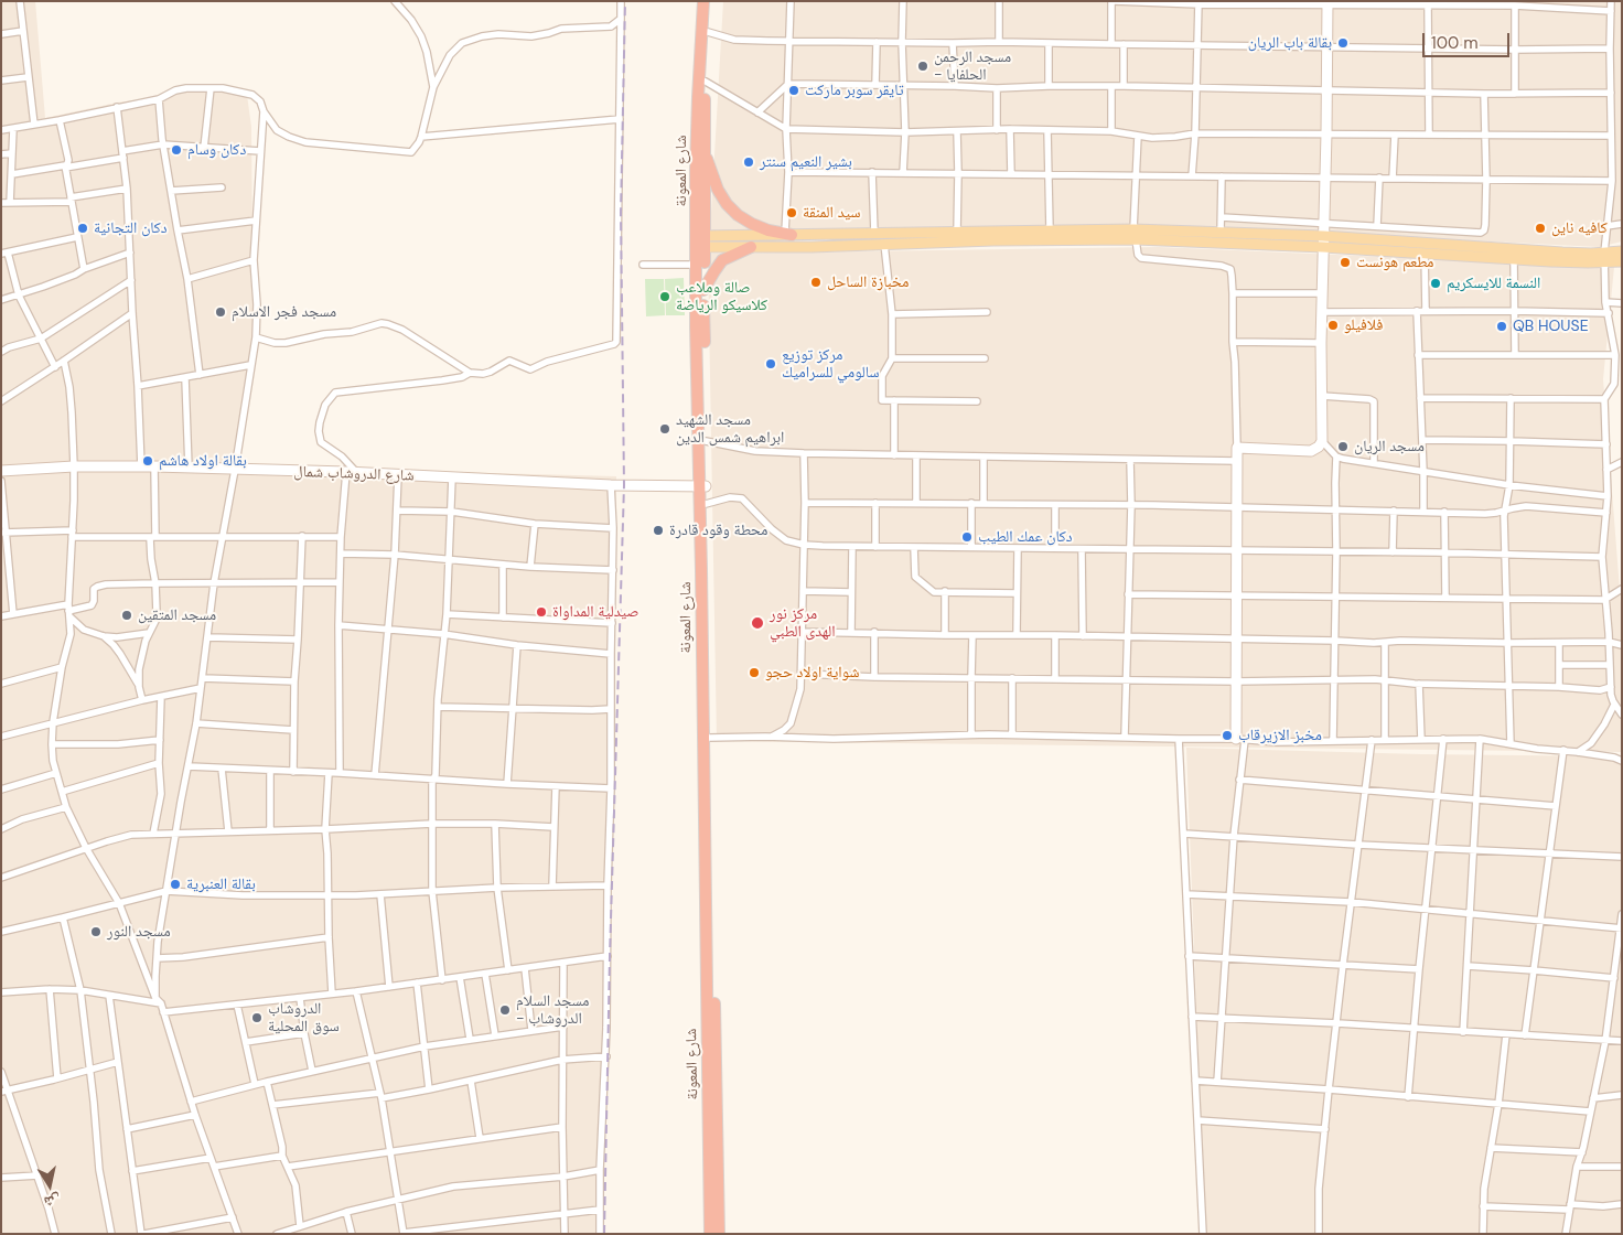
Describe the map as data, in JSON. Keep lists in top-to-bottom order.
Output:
{
  "streets": {
    "highway": ["شارع المعونة"],
    "street": ["شارع الدروشاب شمال"]
  },
  "crossings": [
    ["شارع المعونة", "شارع الدروشاب شمال"]
  ],
  "places": [
    "بقالة باب الريان",
    "مسجد الرحمن - الحلفايا",
    "تايقر سوبر ماركت",
    "دكان وسام",
    "بشير النعيم سنتر",
    "سيد المنقة",
    "دكان التجانية",
    "كافيه ناين",
    "مطعم هونست",
    "مخبازة الساحل",
    "النسمة للايسكريم",
    "صالة وملاعب كلاسيكو الرياضة",
    "مسجد فجر الاسلام",
    "فلافيلو",
    "QB HOUSE",
    "مركز توزيع سالومي للسراميك",
    "مسجد الشهيد ابراهيم شمس الدين",
    "مسجد الريان",
    "بقالة اولاد هاشم",
    "محطة وقود قادرة",
    "دكان عمك الطيب",
    "صيدلية المداواة",
    "مسجد المتقين",
    "مركز نور الهدى الطبي",
    "شواية اولاد حجو",
    "مخبز الازيرقاب",
    "بقالة العنبرية",
    "مسجد النور",
    "مسجد السلام - الدروشاب",
    "الدروشاب سوق المحلية"
  ],
  "scale_bar": "100 m",
  "north": "bottom"
}
